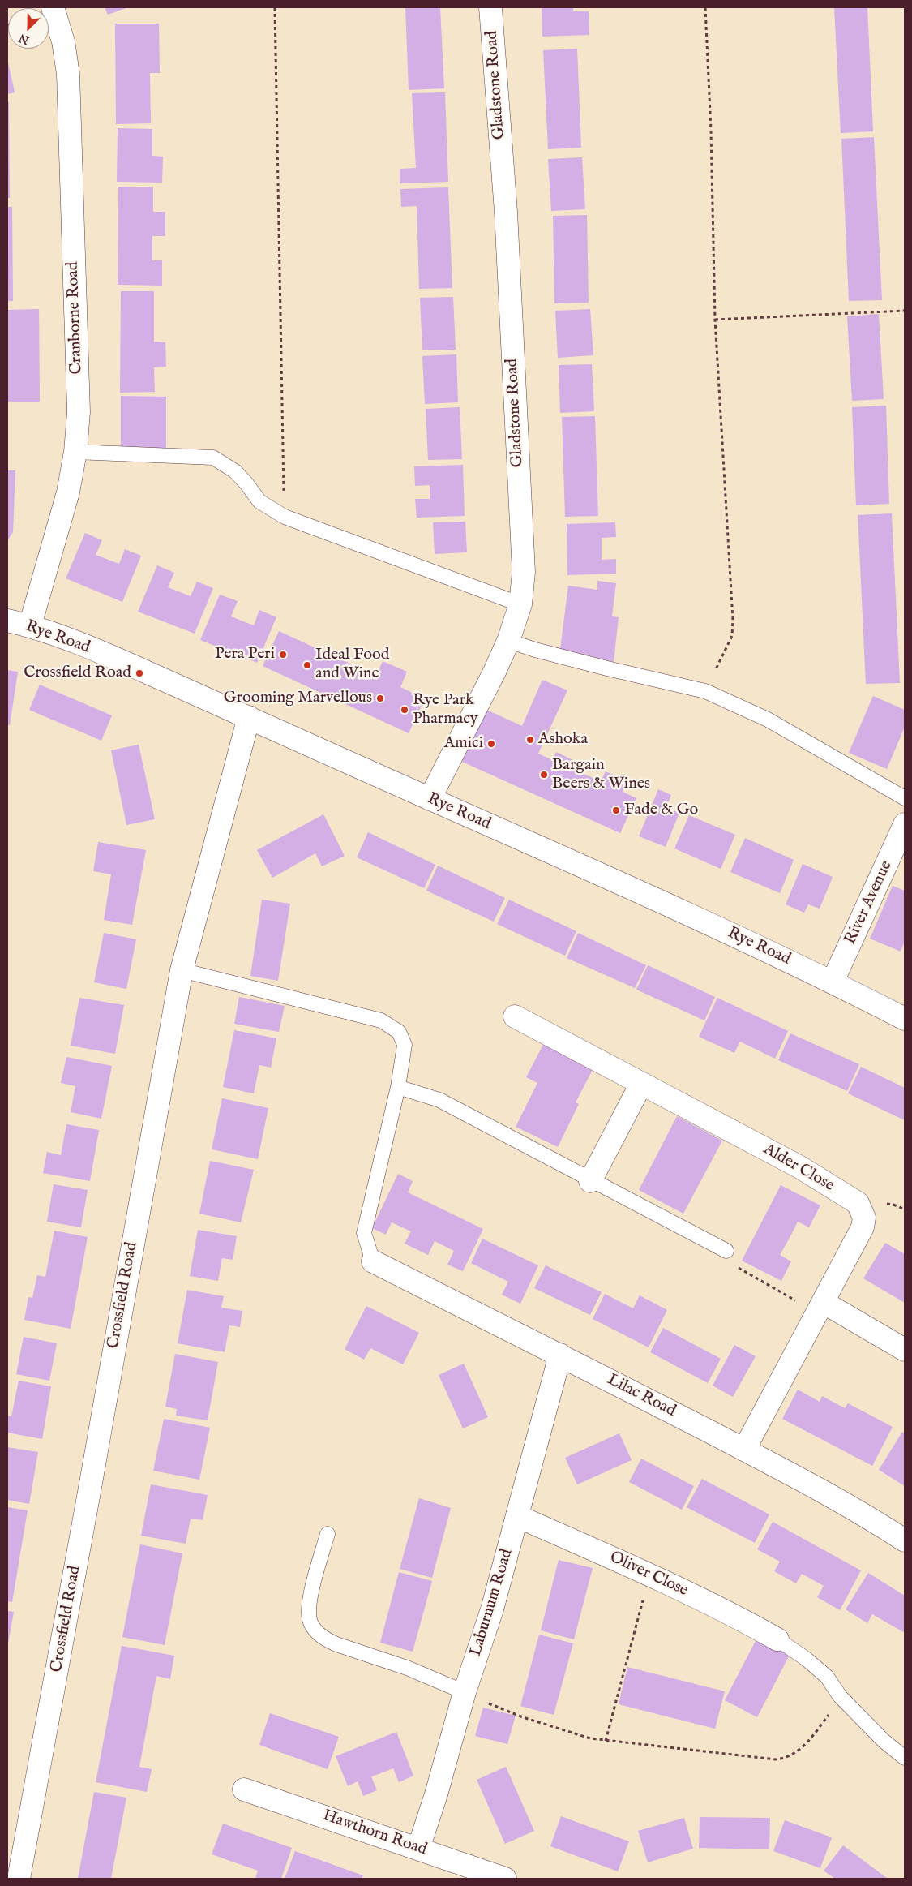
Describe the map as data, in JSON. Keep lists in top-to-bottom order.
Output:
{
  "streets": {
    "street": [
      "Gladstone Road",
      "Cranborne Road",
      "Rye Road",
      "River Avenue",
      "Alder Close",
      "Crossfield Road",
      "Lilac Road",
      "Oliver Close",
      "Laburnum Road",
      "Hawthorn Road"
    ]
  },
  "crossings": [
    ["Gladstone Road", "Rye Road"],
    ["Cranborne Road", "Rye Road"],
    ["Rye Road", "River Avenue"],
    ["Rye Road", "Crossfield Road"],
    ["Alder Close", "Lilac Road"],
    ["Lilac Road", "Laburnum Road"],
    ["Oliver Close", "Laburnum Road"],
    ["Laburnum Road", "Hawthorn Road"]
  ],
  "places": [
    "Pera Peri",
    "Ideal Food and Wine",
    "Crossfield Road",
    "Grooming Marvellous",
    "Rye Park Pharmacy",
    "Ashoka",
    "Amici",
    "Bargain Beers & Wines",
    "Fade & Go"
  ],
  "north": "bottom left"
}
